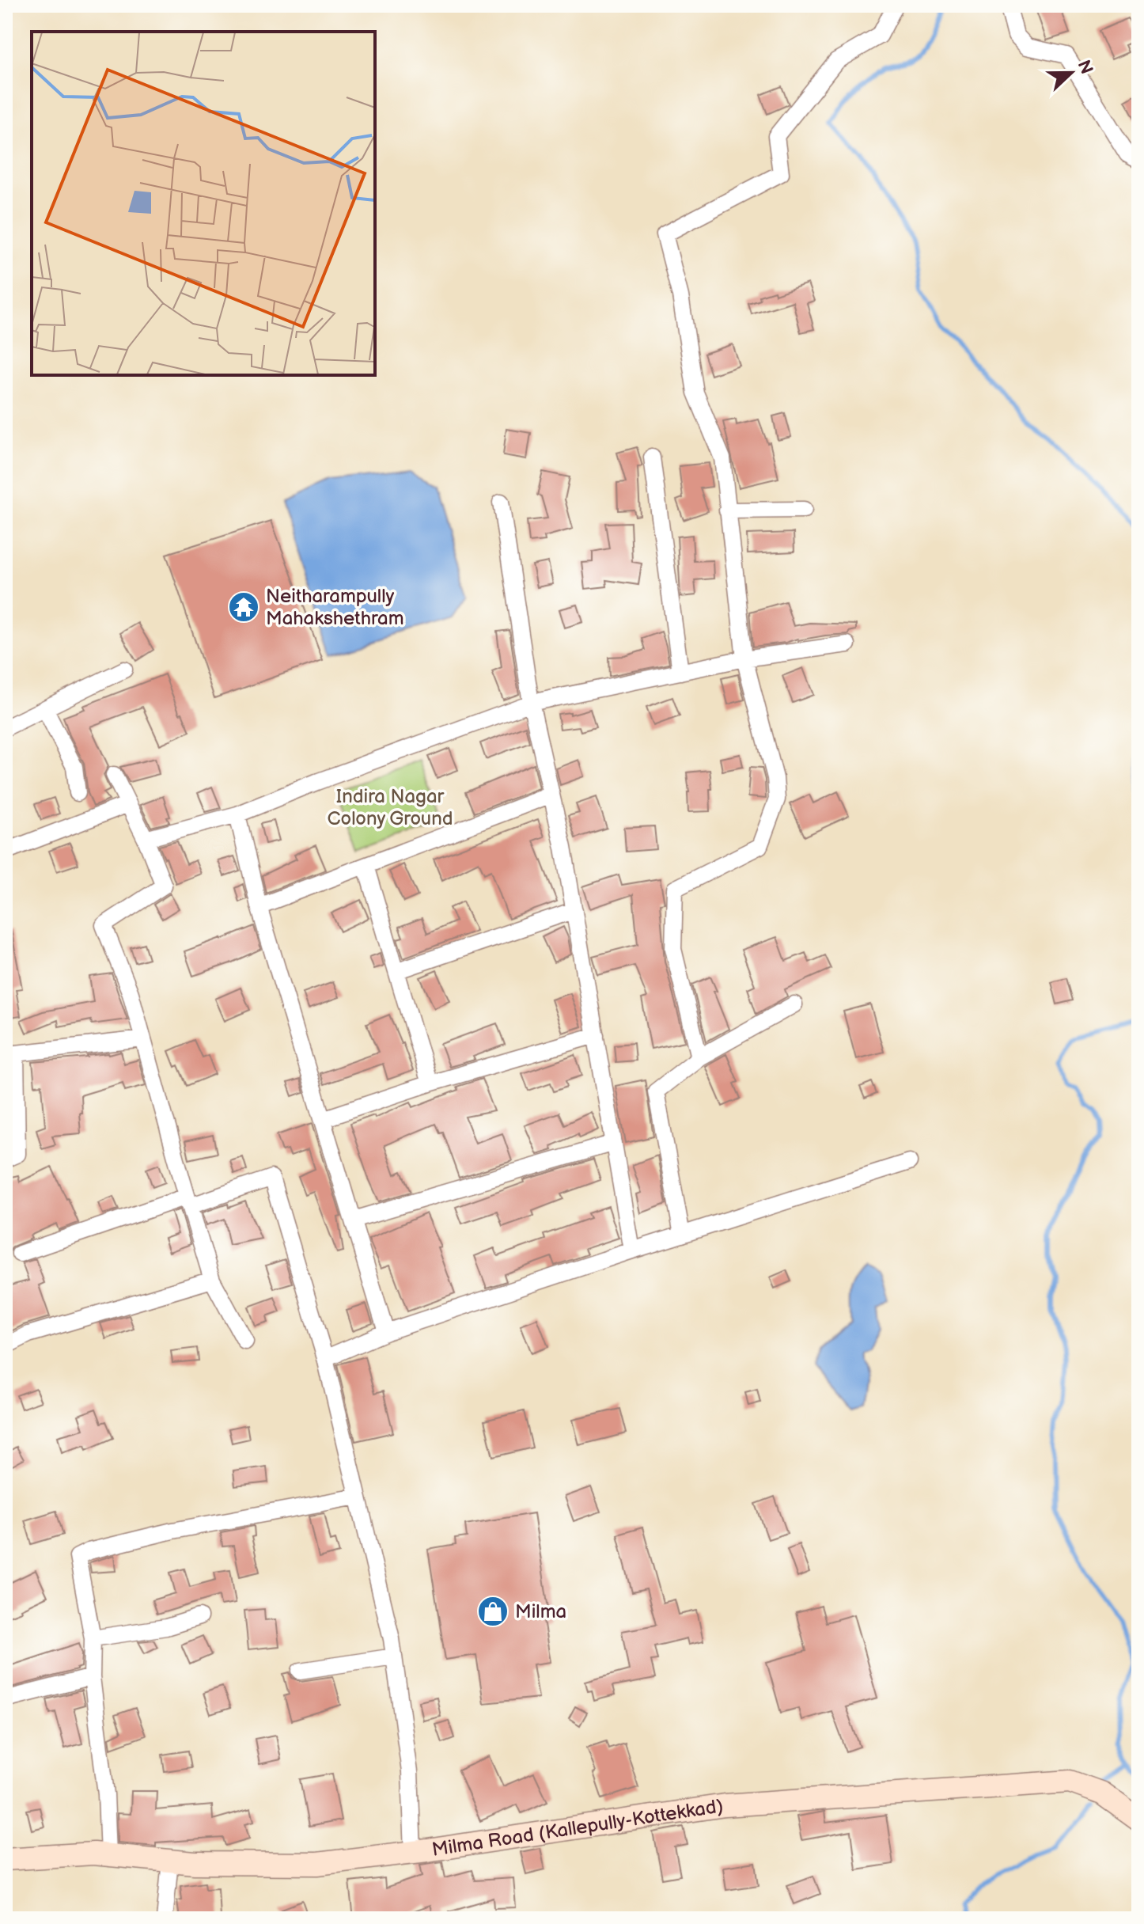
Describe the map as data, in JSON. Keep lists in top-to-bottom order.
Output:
{
  "streets": {
    "main road": ["Milma Road (Kallepully-Kottekkad)"]
  },
  "parks": ["Indira Nagar Colony Ground"],
  "places": {
    "temple": ["Neitharampully Mahakshethram"],
    "shop": ["Milma"]
  },
  "north": "right"
}
